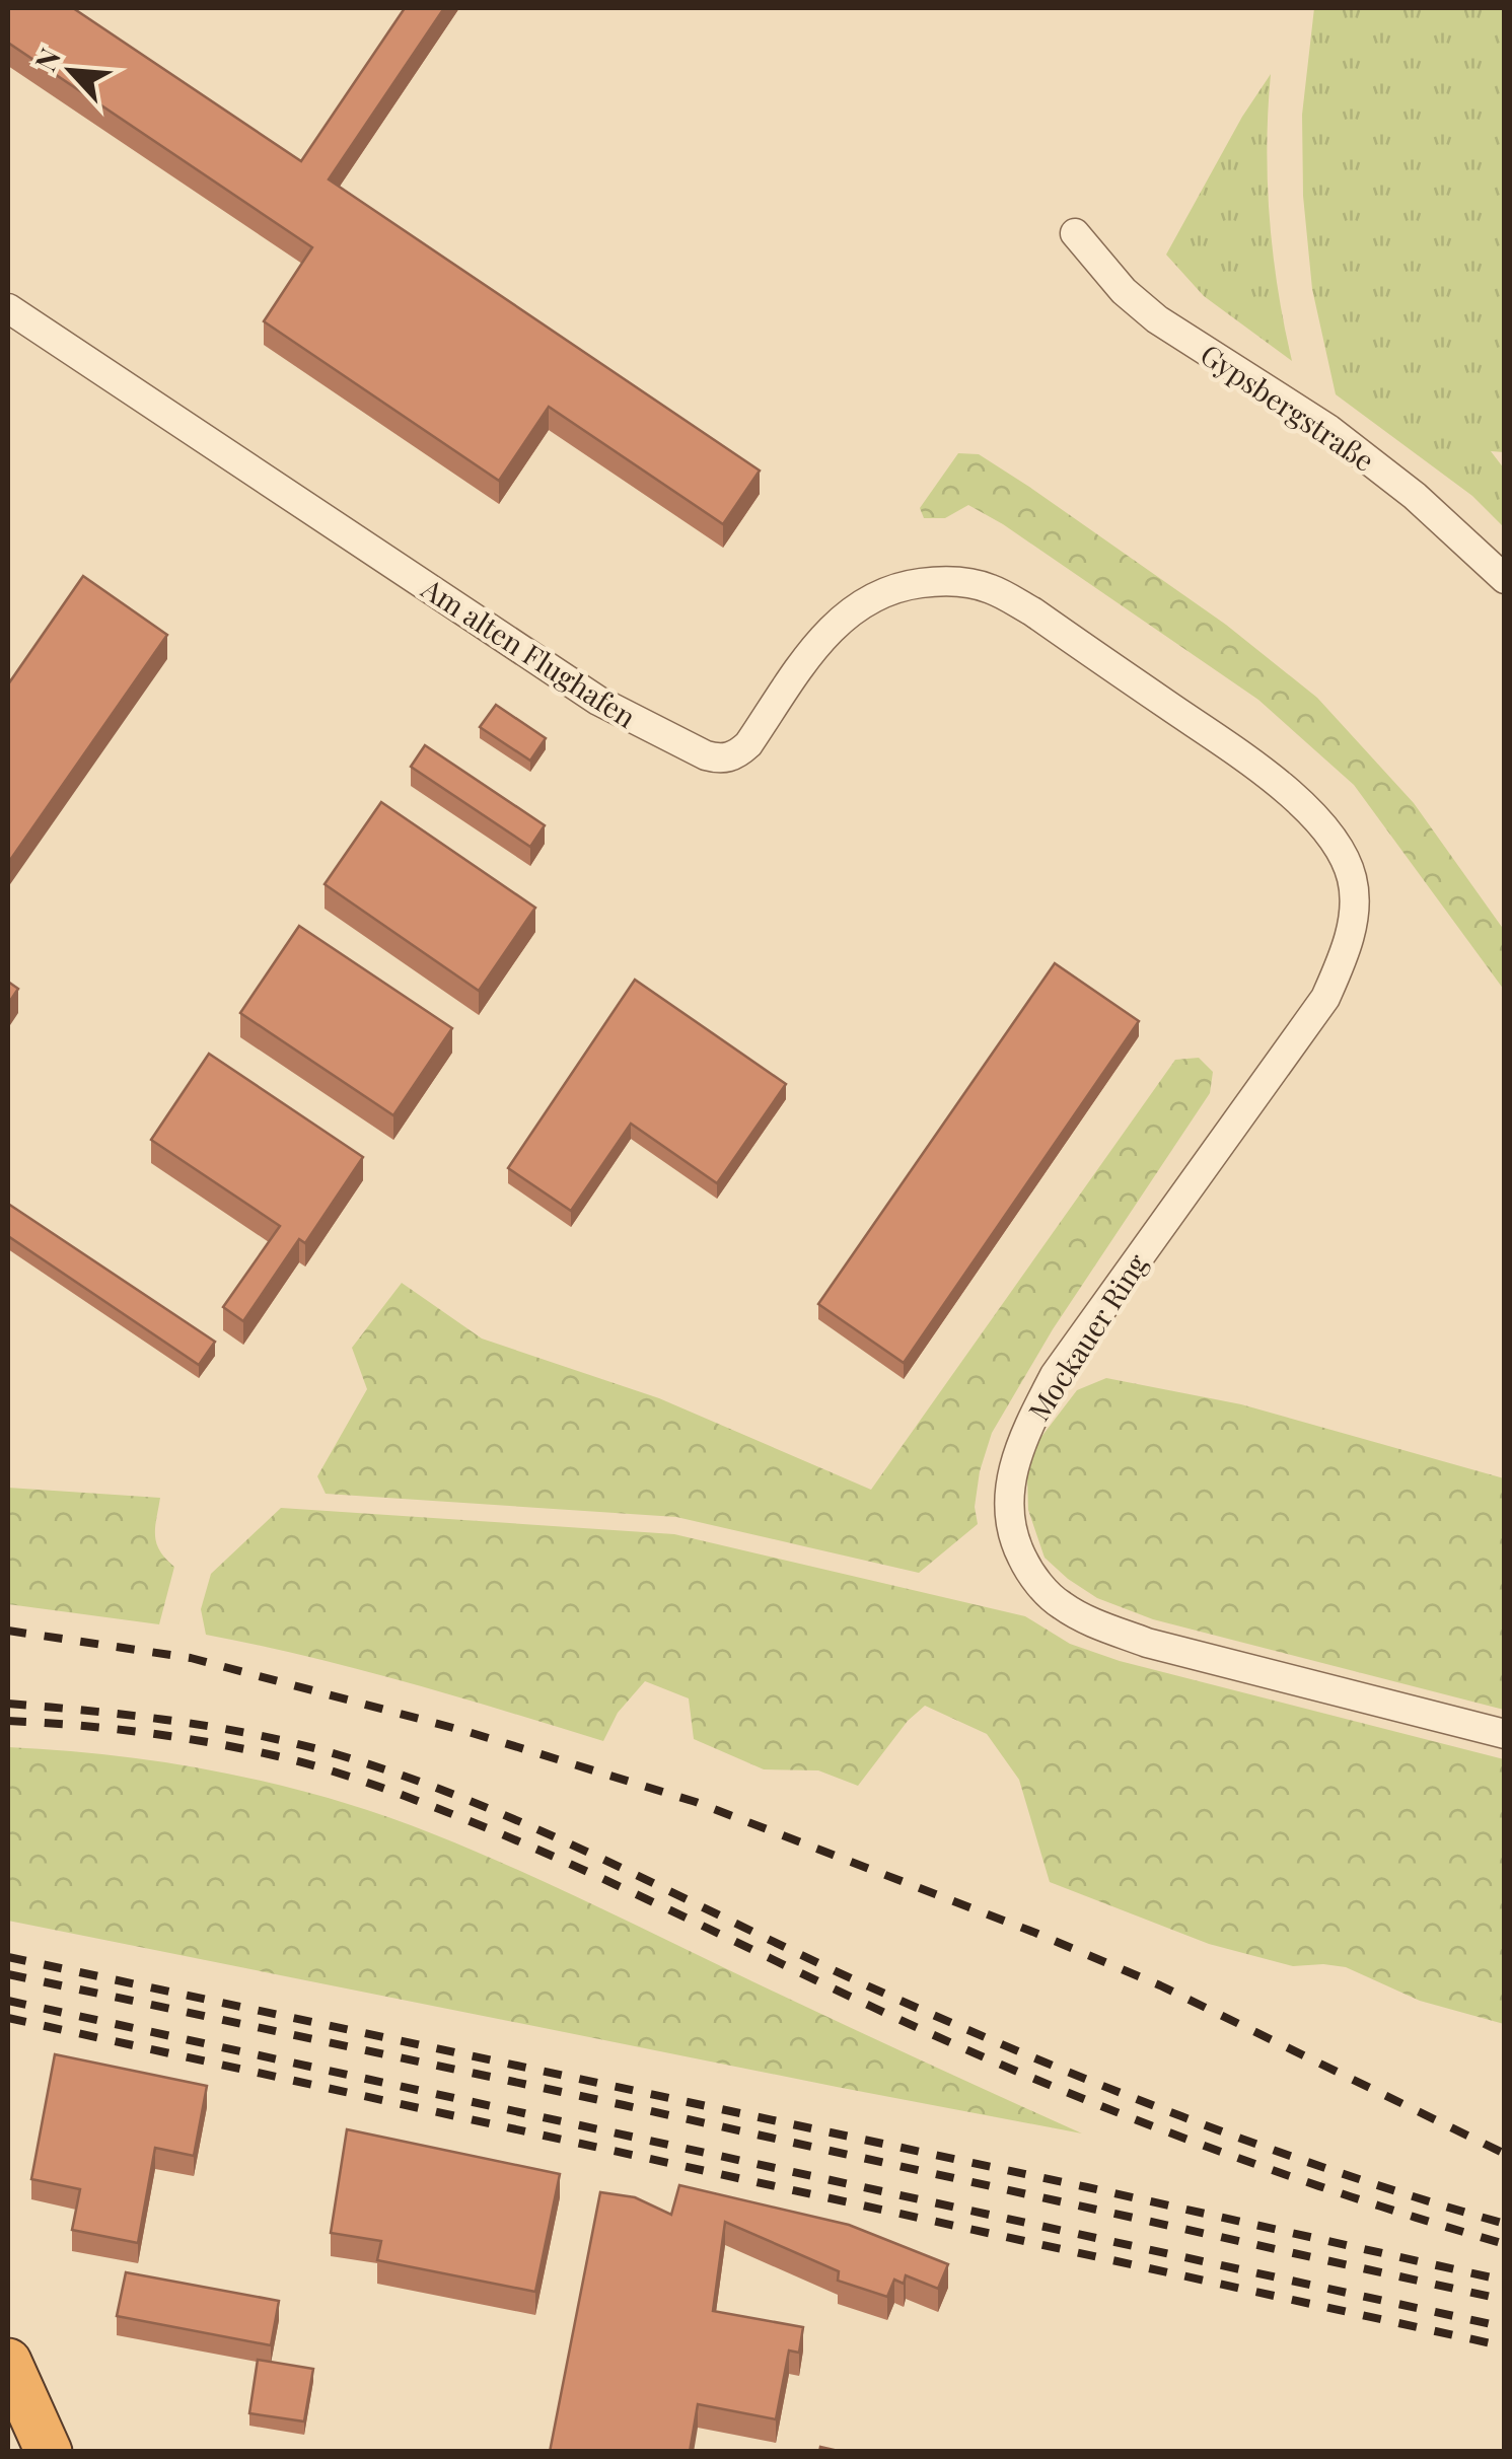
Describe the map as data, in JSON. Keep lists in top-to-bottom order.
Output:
{
  "streets": {
    "street": ["Gypsbergstraße", "Am alten Flughafen", "Mockauer Ring"]
  },
  "crossings": [
    ["Am alten Flughafen", "Mockauer Ring"]
  ],
  "north": "top left"
}
